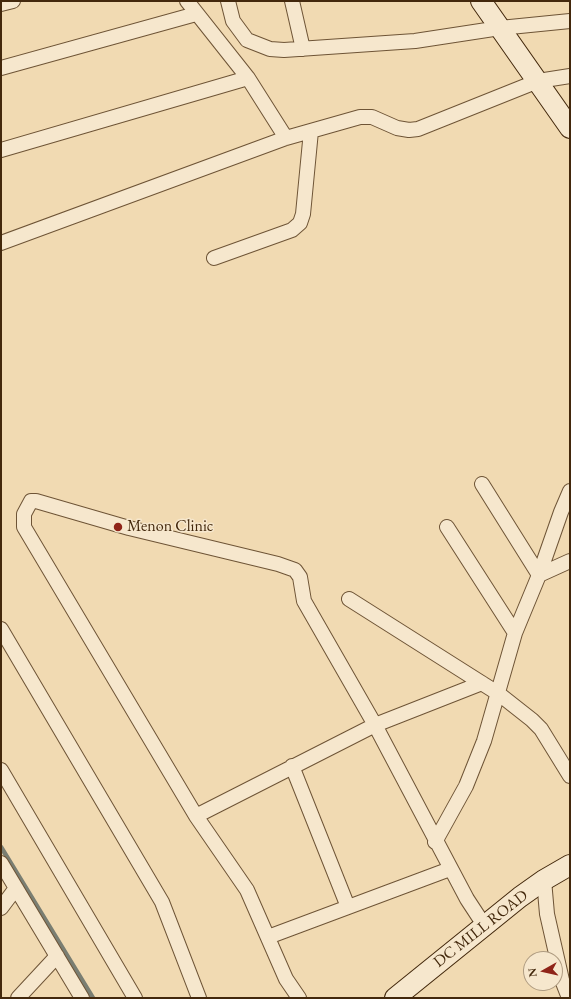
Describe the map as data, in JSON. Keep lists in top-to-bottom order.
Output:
{
  "streets": {
    "main road": ["DC MILL ROAD"]
  },
  "places": ["Menon Clinic"],
  "north": "left"
}
